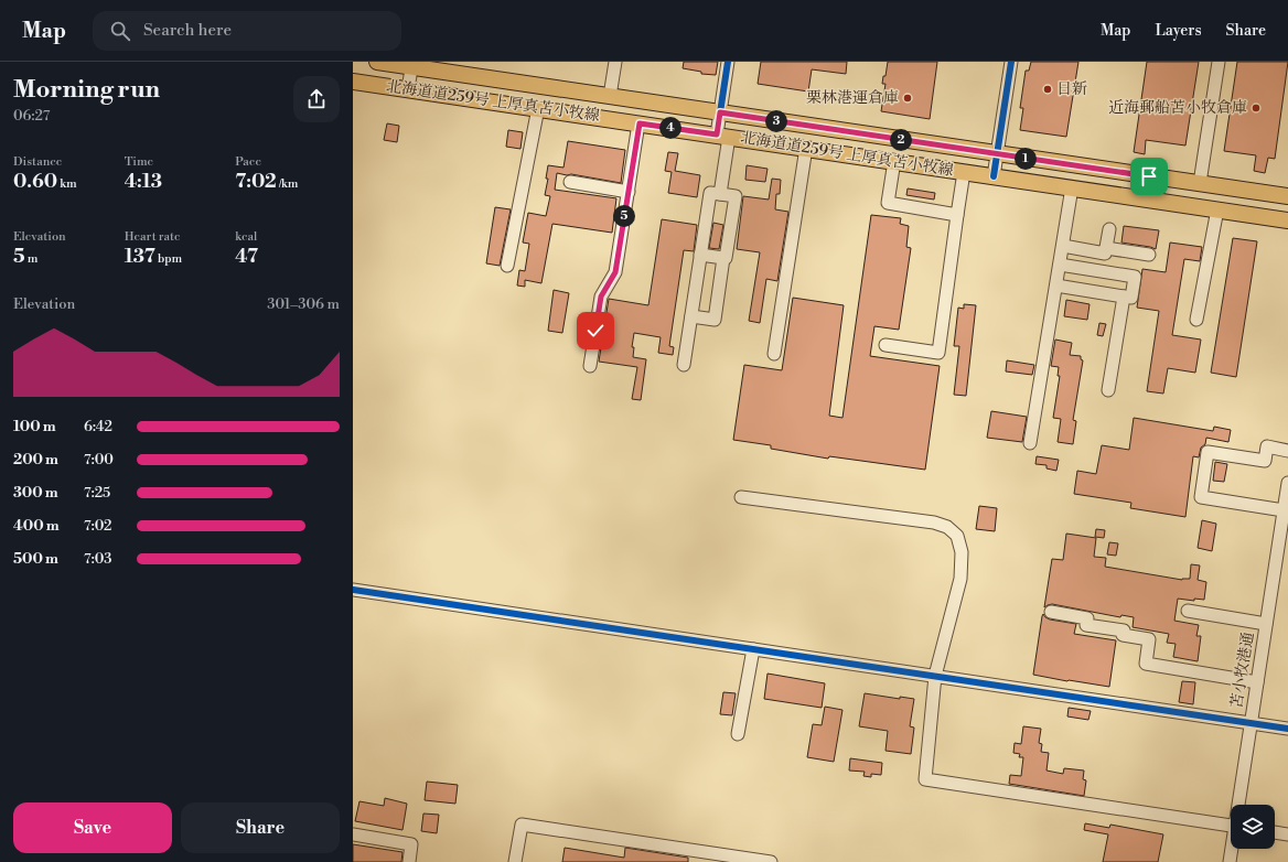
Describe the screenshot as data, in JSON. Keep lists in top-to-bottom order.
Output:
{
  "streets": {
    "main road": ["北海道道259号 上厚真苫小牧線"],
    "street": ["苫小牧港通"]
  },
  "places": ["日新", "栗林港運倉庫", "近海郵船苫小牧倉庫"],
  "page": {
    "header": "Map",
    "search": "Search here",
    "nav": ["Map", "Layers", "Share"],
    "heading": ["Morning run", "06:27"],
    "pins": [
      "3",
      "4",
      "2",
      "1",
      "5"
    ],
    "stats": [
      ["Distance", "0.60 km"],
      ["Time", "4:13"],
      ["Pace", "7:02 /km"],
      ["Elevation", "5 m"],
      ["Heart rate", "137 bpm"],
      ["kcal", "47"]
    ],
    "chart": ["Elevation", "301–306 m"],
    "list": [
      {
        "name": "100 m",
        "note": "6:42"
      },
      {
        "name": "200 m",
        "note": "7:00"
      },
      {
        "name": "300 m",
        "note": "7:25"
      },
      {
        "name": "400 m",
        "note": "7:02"
      },
      {
        "name": "500 m",
        "note": "7:03"
      }
    ],
    "buttons": ["Save", "Share"]
  }
}
